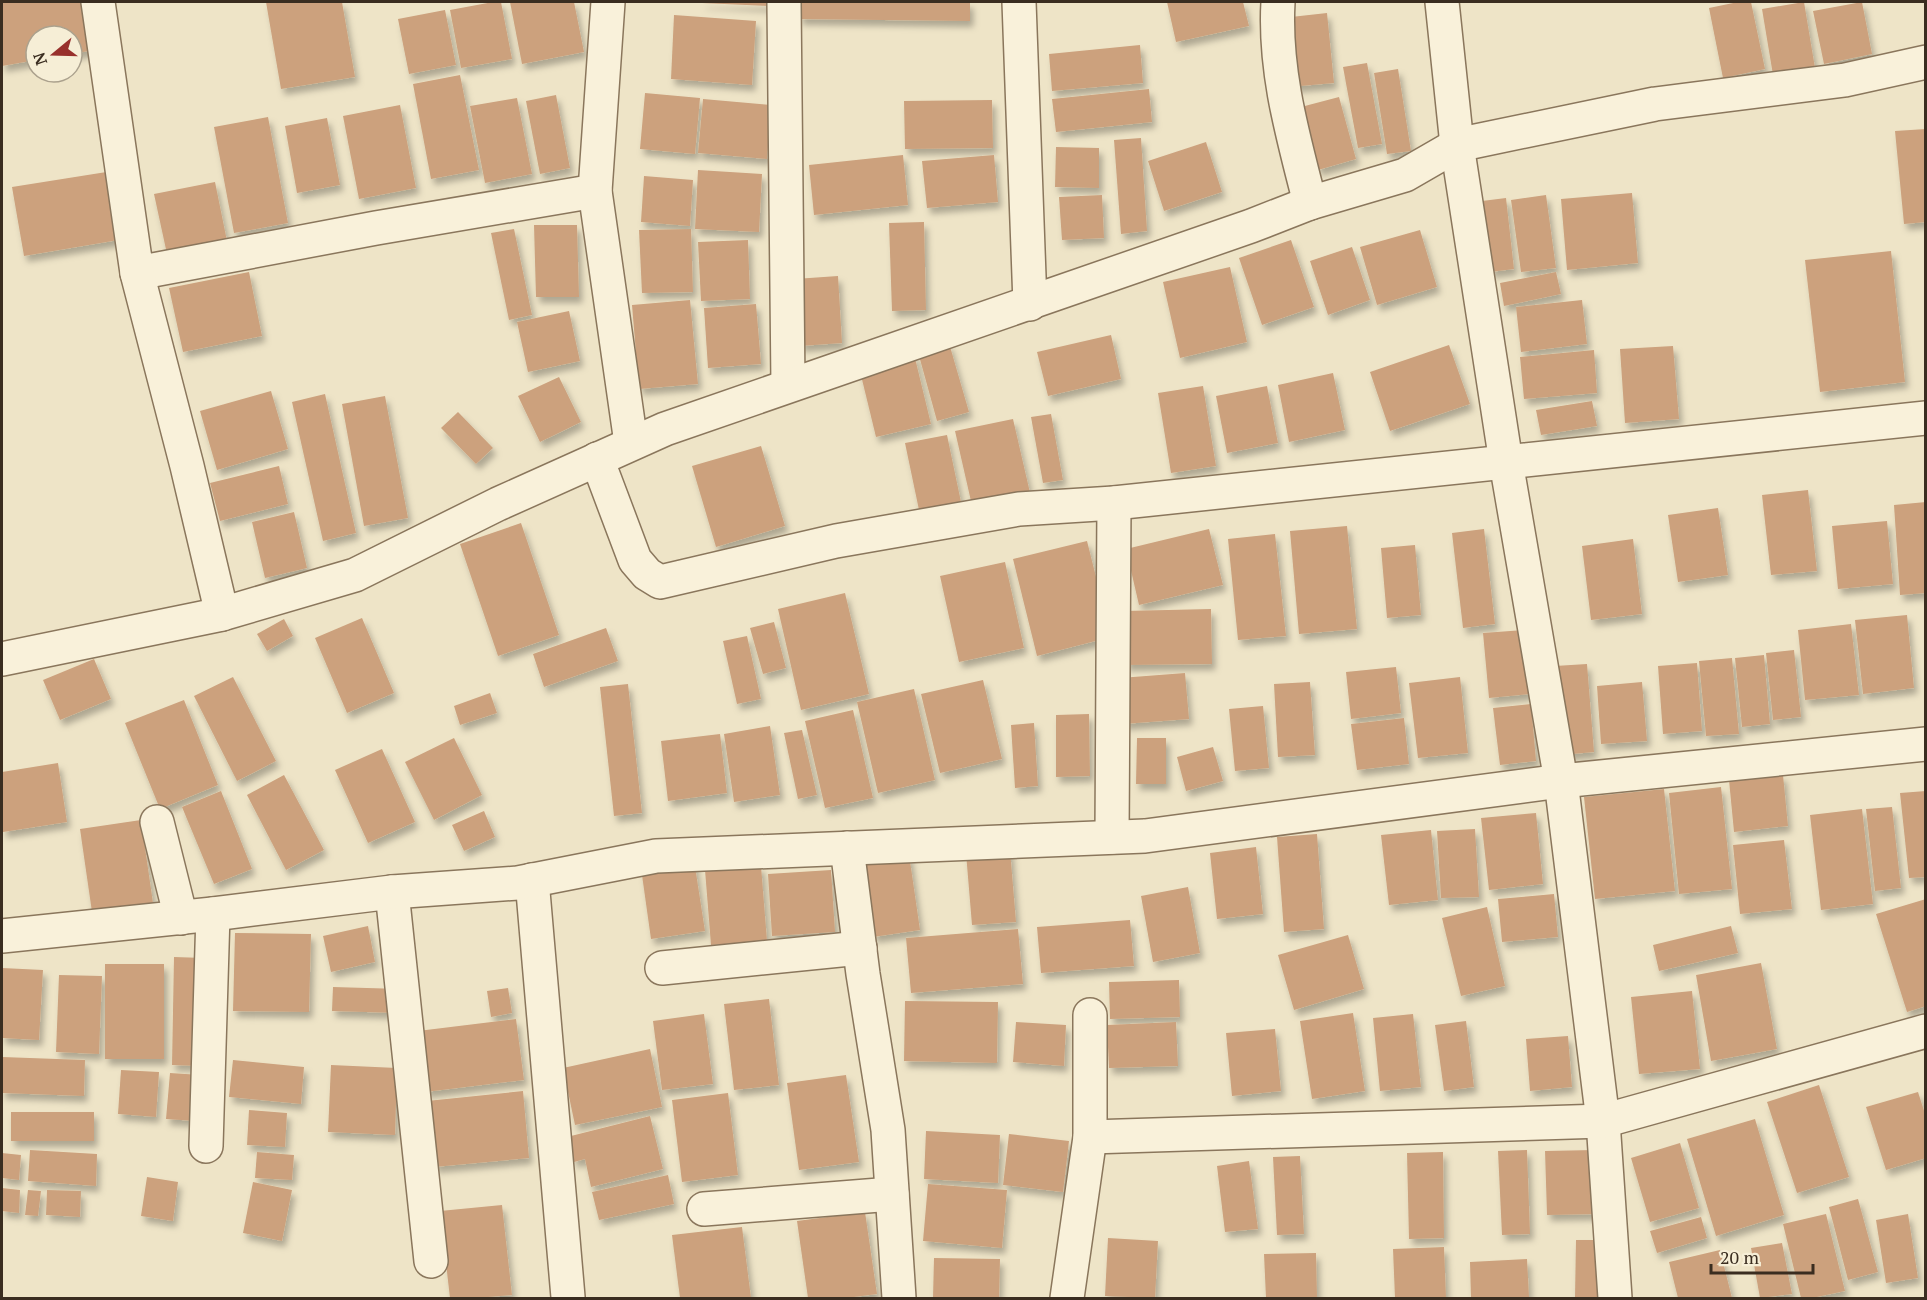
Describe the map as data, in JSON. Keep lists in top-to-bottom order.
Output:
{
  "scale_bar": "20 m",
  "north": "left"
}
